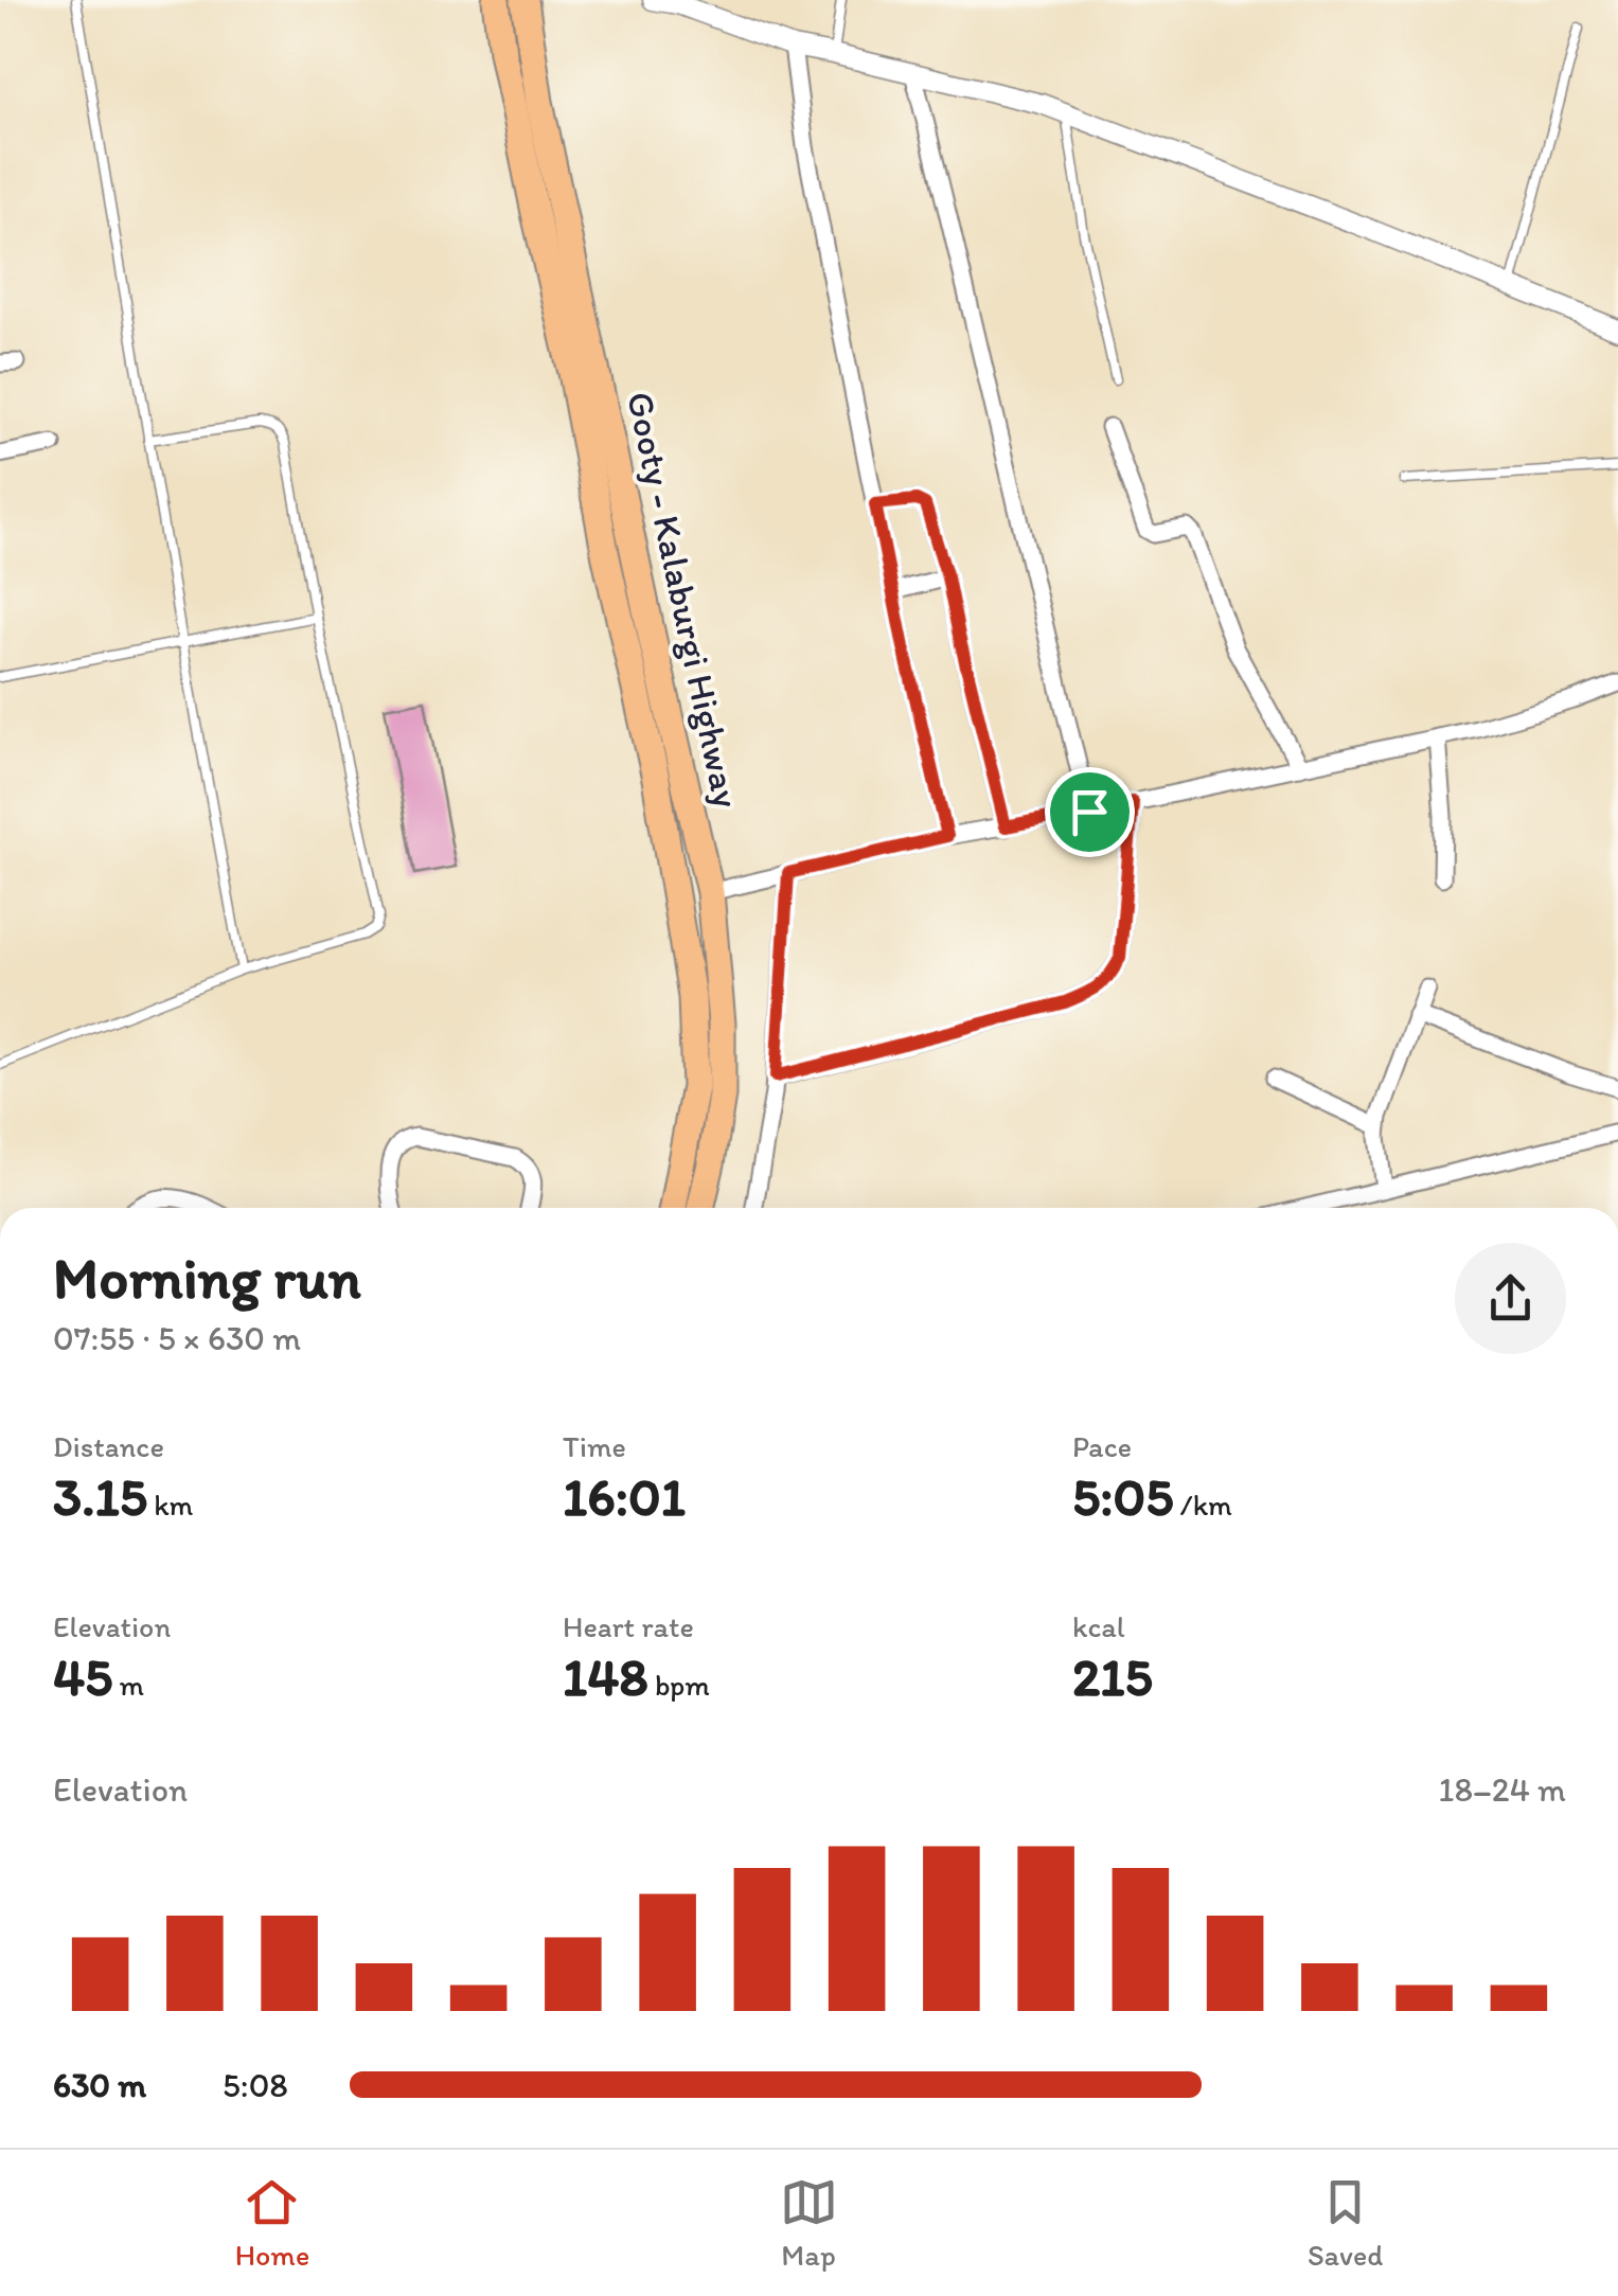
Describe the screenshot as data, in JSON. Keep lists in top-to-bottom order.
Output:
{
  "streets": {
    "highway": ["Gooty - Kalaburgi Highway"]
  },
  "page": {
    "heading": ["Morning run", "07:55 · 5 × 630 m"],
    "stats": [
      ["Distance", "3.15 km"],
      ["Time", "16:01"],
      ["Pace", "5:05 /km"],
      ["Elevation", "45 m"],
      ["Heart rate", "148 bpm"],
      ["kcal", "215"]
    ],
    "chart": ["Elevation", "18–24 m"],
    "list": [
      {
        "name": "630 m",
        "note": "5:08"
      }
    ],
    "tabs": ["Home", "Map", "Saved"]
  }
}
